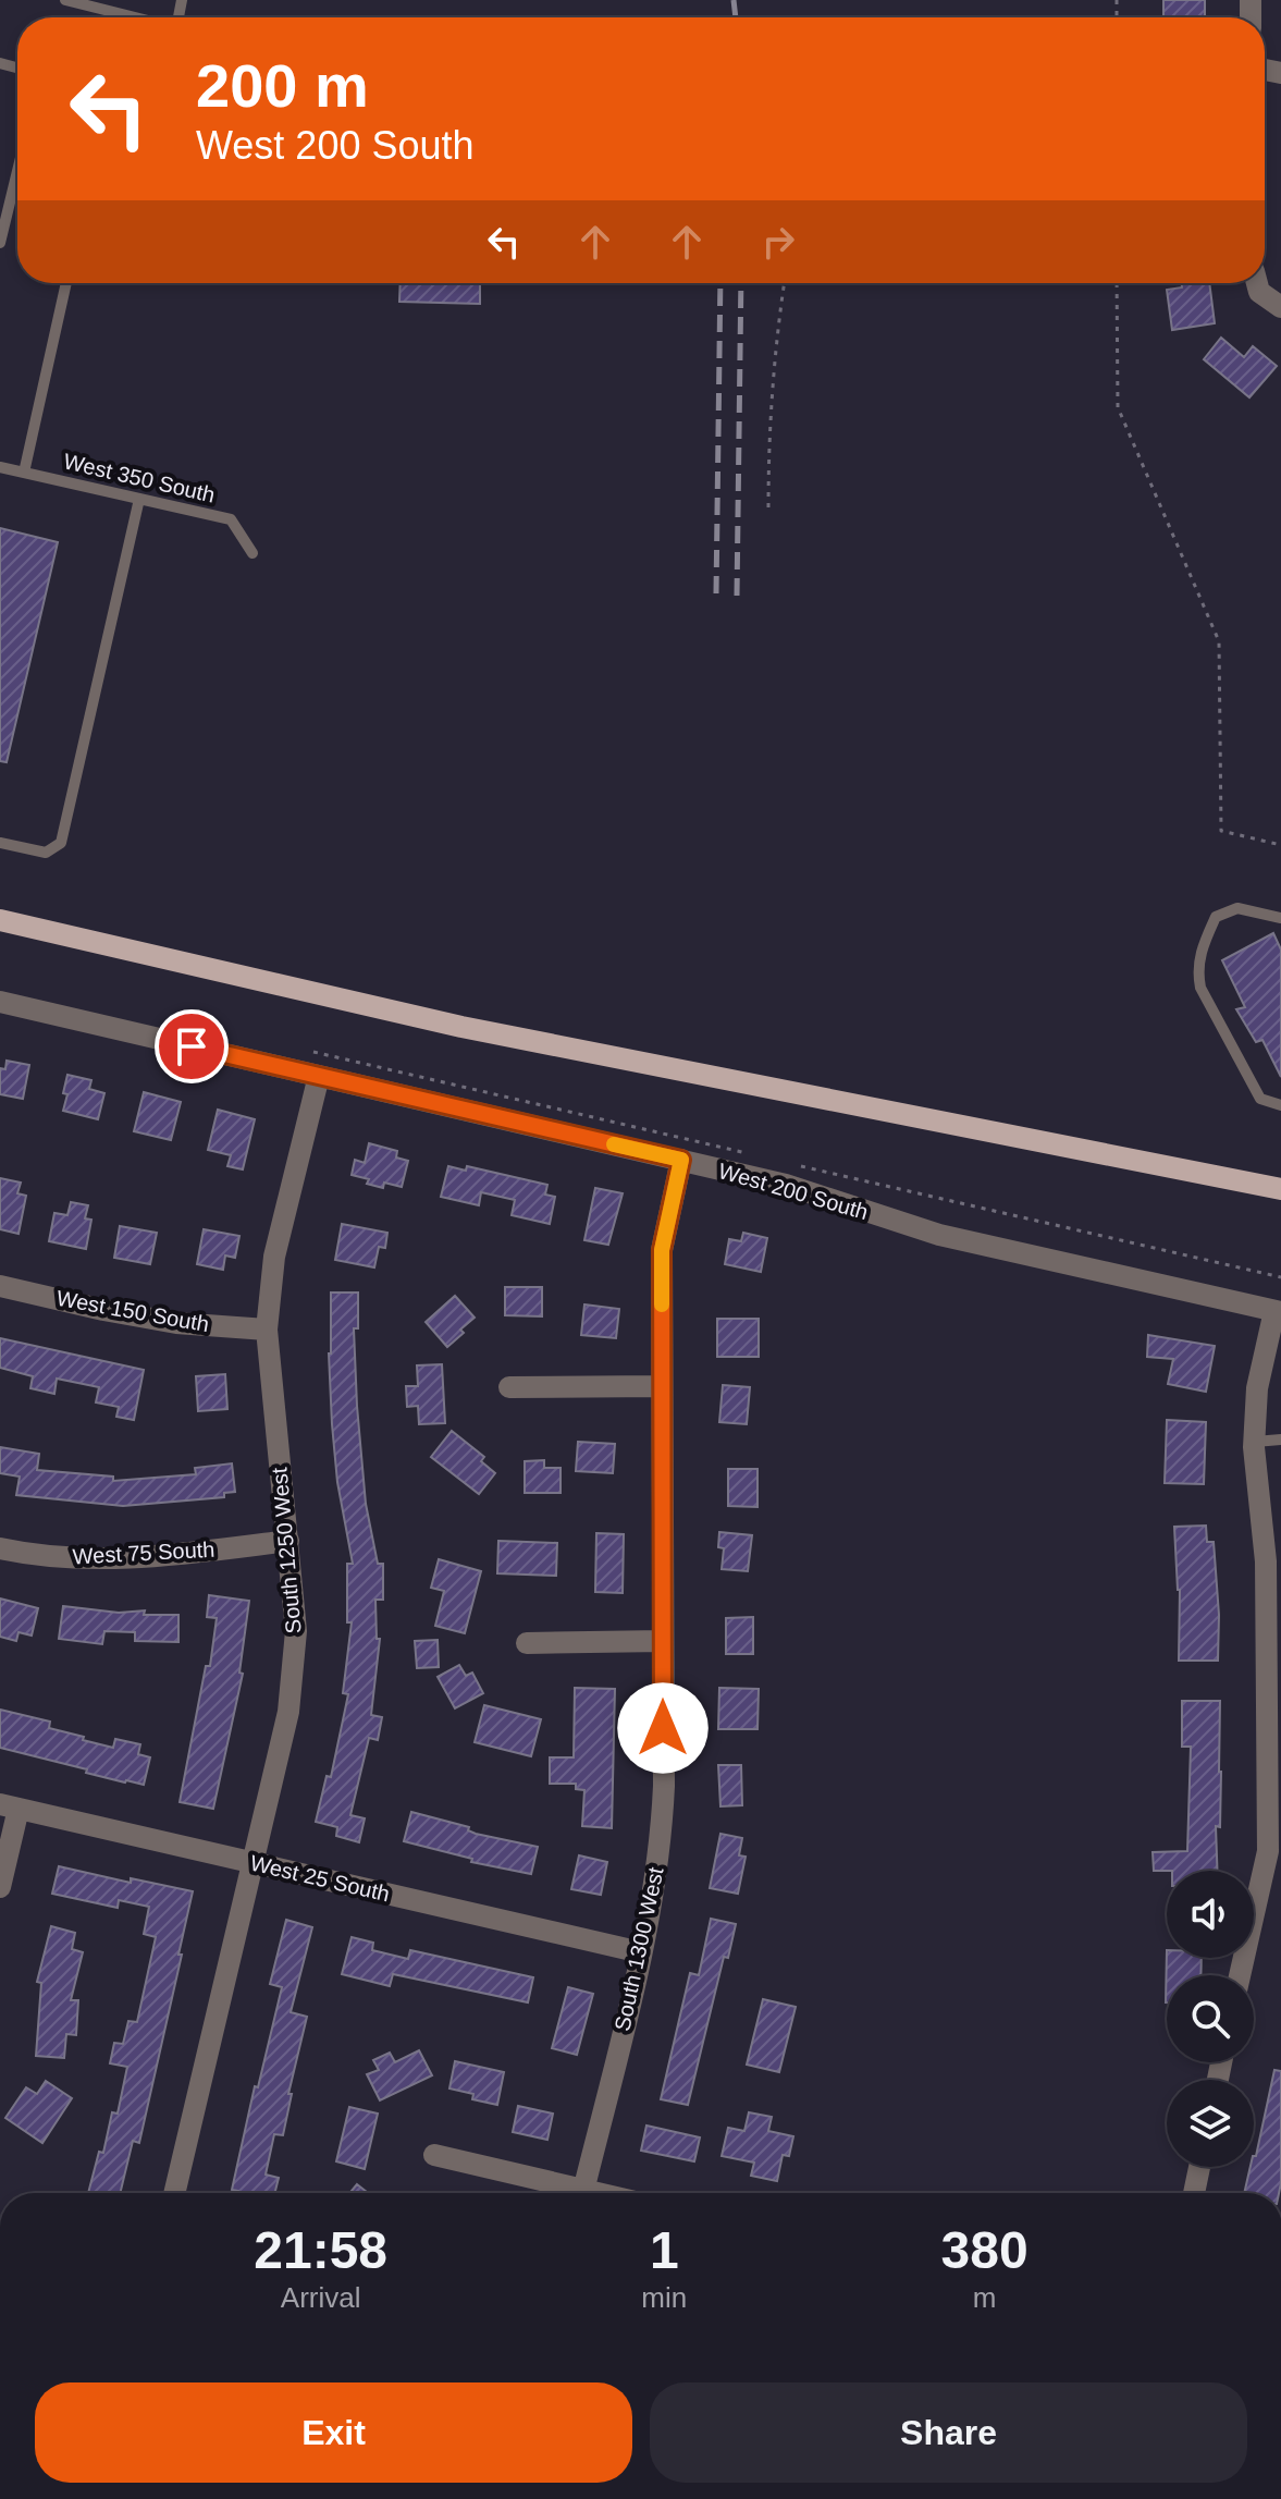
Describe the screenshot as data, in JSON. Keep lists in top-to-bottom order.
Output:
{
  "streets": {
    "street": [
      "West 200 South",
      "West 150 South",
      "South 1250 West",
      "West 75 South",
      "West 25 South",
      "South 1300 West"
    ],
    "lane": ["West 350 South"]
  },
  "crossings": [
    ["West 200 South", "South 1250 West"],
    ["West 200 South", "South 1300 West"],
    ["West 150 South", "South 1250 West"],
    ["South 1250 West", "West 75 South"],
    ["South 1250 West", "West 25 South"],
    ["West 25 South", "South 1300 West"]
  ],
  "page": {
    "turn": ["200 m", "West 200 South"],
    "eta": [
      "21:58",
      "Arrival",
      "1",
      "min",
      "380",
      "m"
    ],
    "buttons": ["Exit", "Share"]
  }
}
